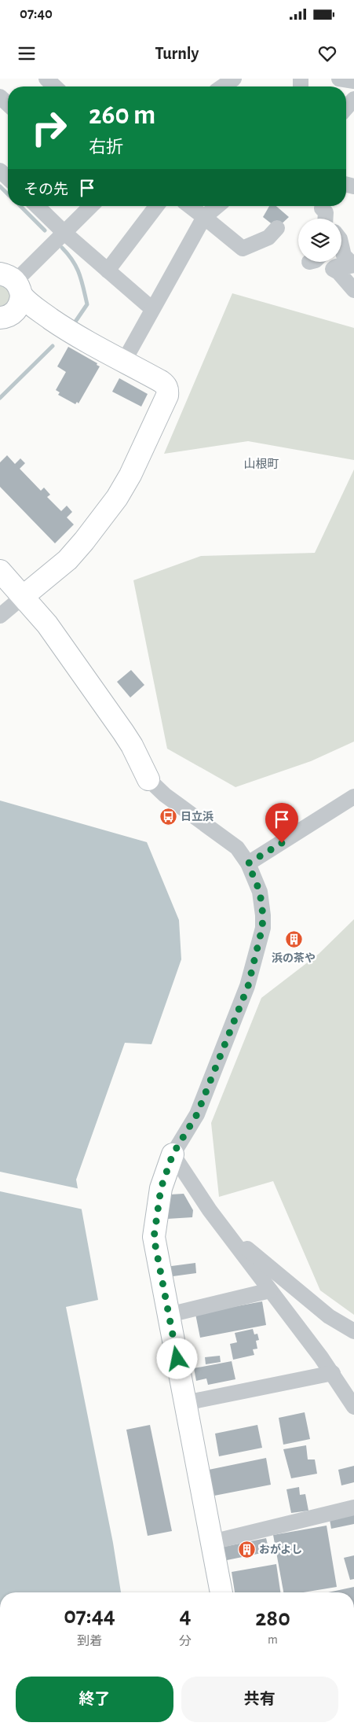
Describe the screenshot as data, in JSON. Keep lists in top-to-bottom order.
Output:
{
  "districts": ["山根町"],
  "places": {
    "bus stop": ["日立浜"],
    "building": ["浜の茶や", "おがよし"]
  },
  "page": {
    "status": "07:40",
    "header": "Turnly",
    "turn": ["260 m", "右折"],
    "then": "その先",
    "eta": [
      "07:44",
      "到着",
      "4",
      "分",
      "280",
      "m"
    ],
    "buttons": ["終了", "共有"]
  }
}
